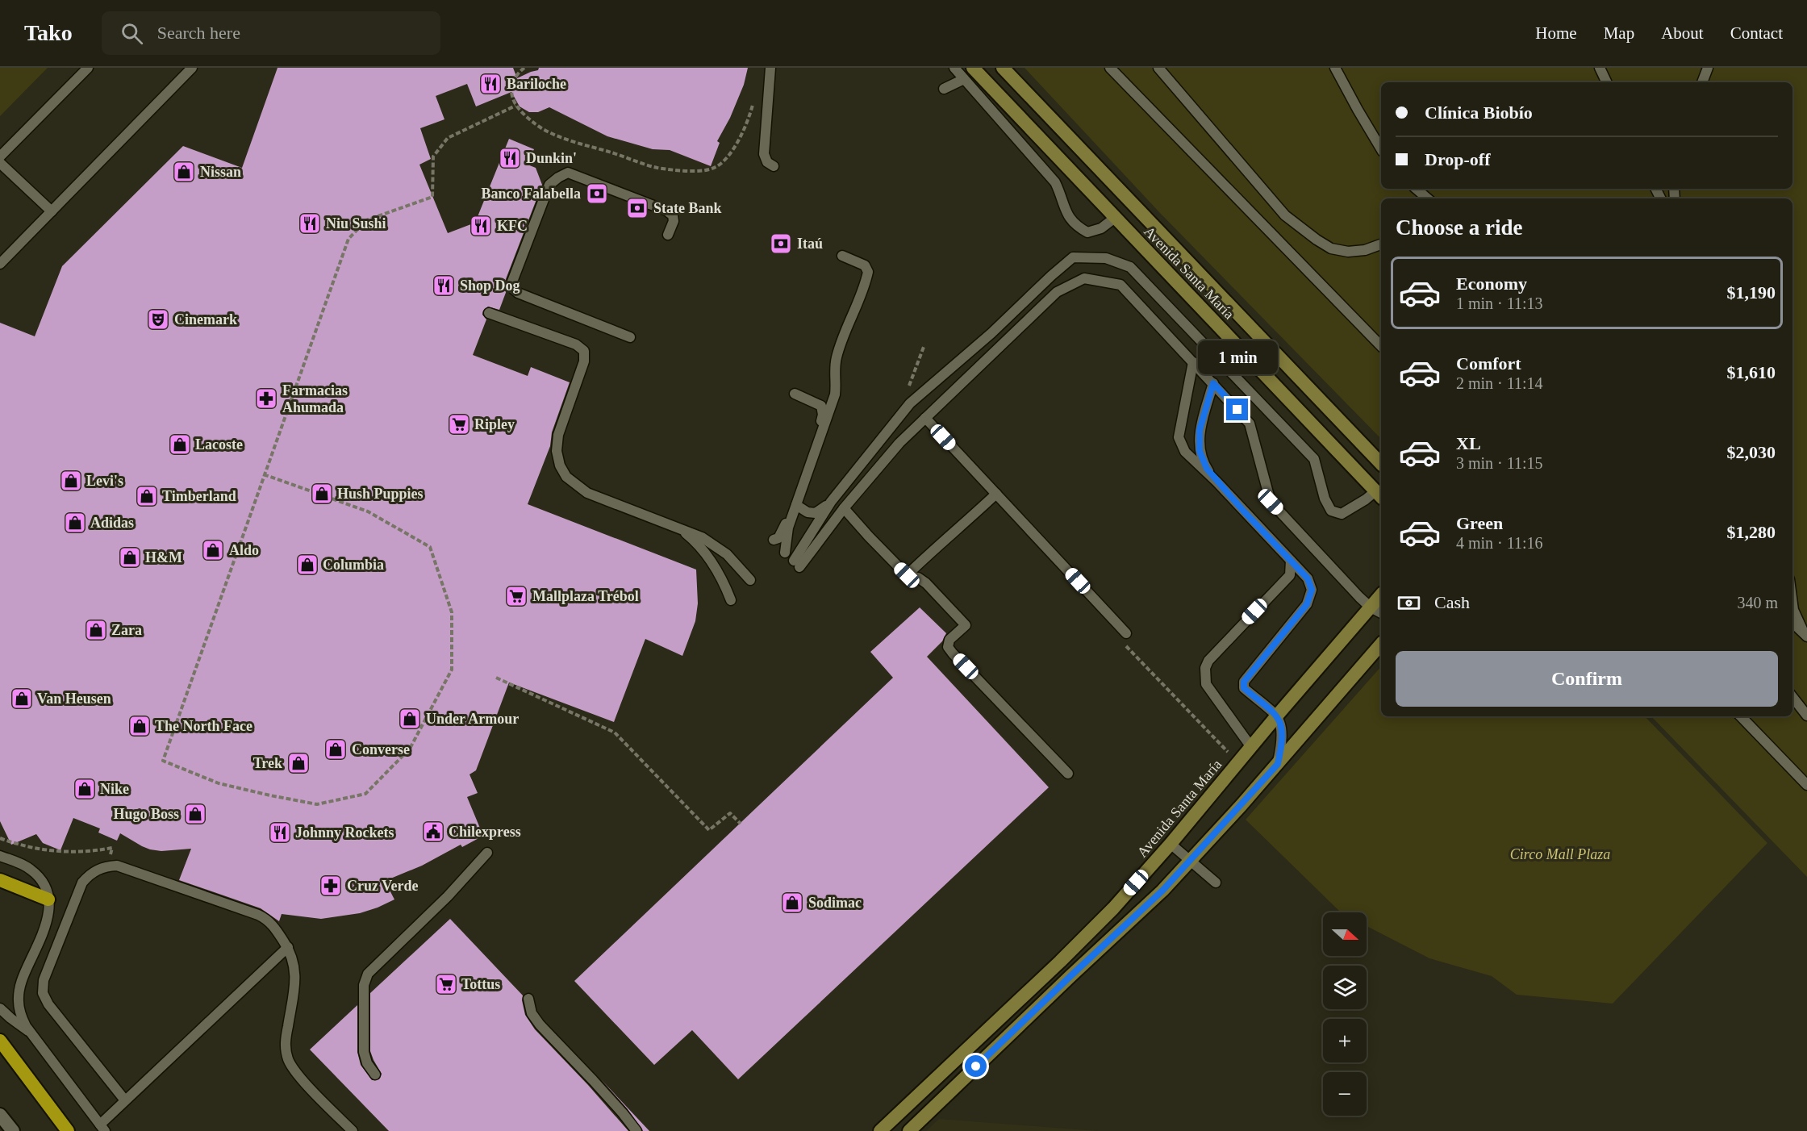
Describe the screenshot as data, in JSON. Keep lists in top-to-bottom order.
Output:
{
  "streets": {
    "main road": ["Avenida Santa María"]
  },
  "parks": ["Circo Mall Plaza"],
  "places": {
    "restaurant": [
      "Bariloche",
      "Dunkin'",
      "Niu Sushi",
      "KFC",
      "Shop Dog",
      "Johnny Rockets"
    ],
    "shop": [
      "Nissan",
      "Lacoste",
      "Levi's",
      "Hush Puppies",
      "Timberland",
      "Adidas",
      "Aldo",
      "H&M",
      "Columbia",
      "Zara",
      "Van Heusen",
      "Under Armour",
      "The North Face",
      "Converse",
      "Trek",
      "Nike",
      "Hugo Boss",
      "Sodimac"
    ],
    "bank": ["Banco Falabella", "State Bank", "Itaú"],
    "theatre": ["Cinemark"],
    "pharmacy": ["Farmacias Ahumada", "Cruz Verde"],
    "supermarket": ["Ripley", "Mallplaza Trébol", "Tottus"],
    "public building": ["Chilexpress"]
  },
  "north": "right",
  "page": {
    "header": "Tako",
    "search": "Search here",
    "nav": [
      "Home",
      "Map",
      "About",
      "Contact"
    ],
    "banner": ["Clínica Biobío", "Drop-off"],
    "heading": "Choose a ride",
    "list": [
      {
        "name": "Economy",
        "note": "1 min · 11:13",
        "value": "$1,190"
      },
      {
        "name": "Comfort",
        "note": "2 min · 11:14",
        "value": "$1,610"
      },
      {
        "name": "XL",
        "note": "3 min · 11:15",
        "value": "$2,030"
      },
      {
        "name": "Green",
        "note": "4 min · 11:16",
        "value": "$1,280"
      }
    ],
    "bubble": "1 min",
    "pay": ["Cash", "340 m"],
    "buttons": "Confirm",
    "map_buttons": ["+", "−"]
  }
}
